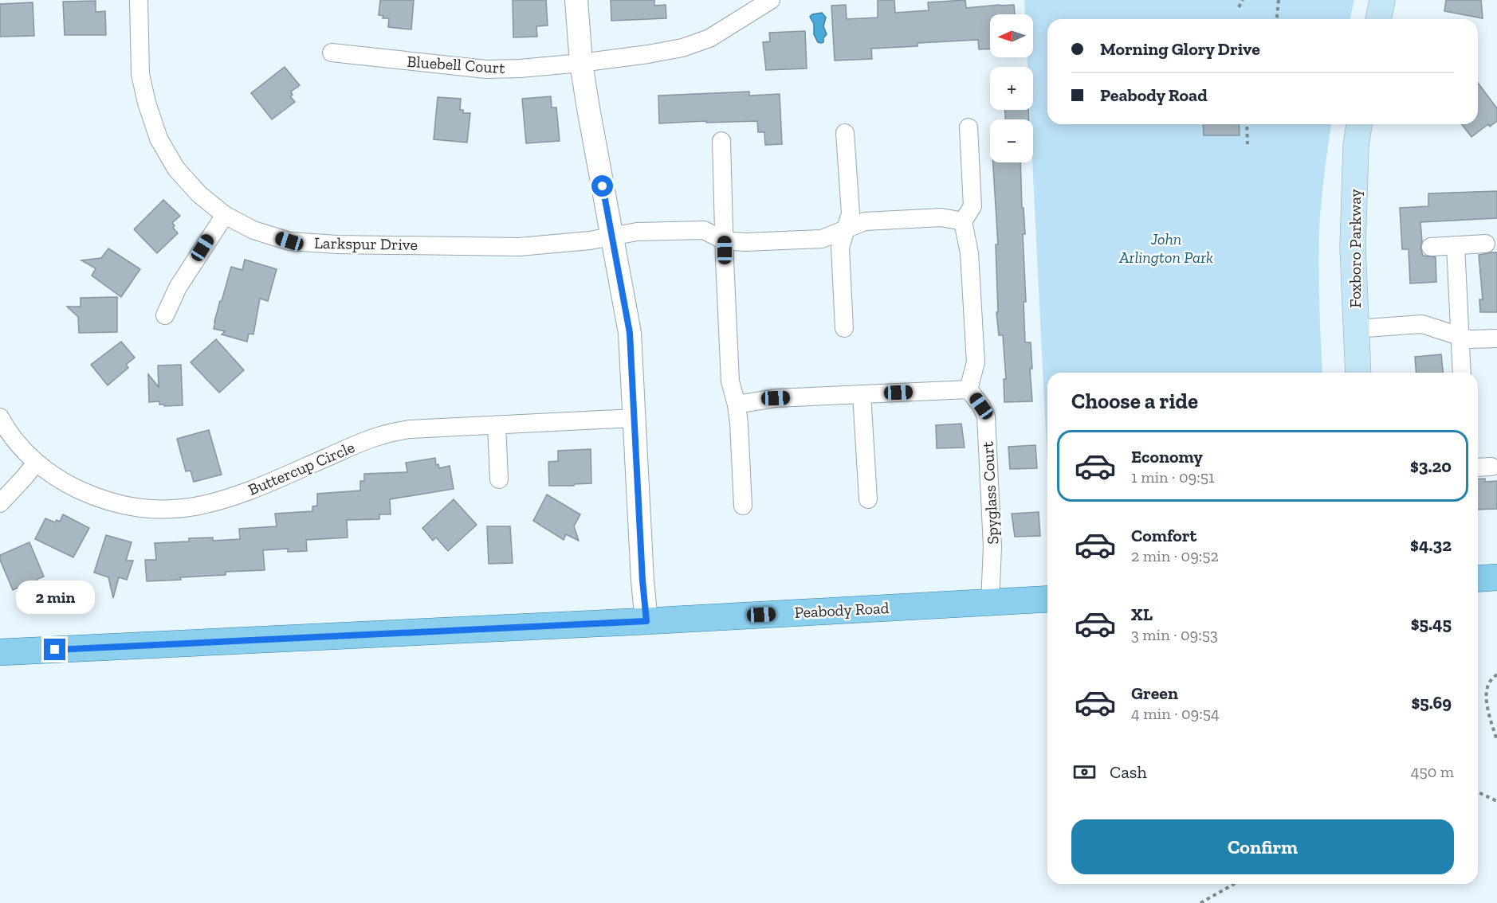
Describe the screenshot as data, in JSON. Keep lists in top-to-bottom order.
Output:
{
  "streets": {
    "main road": ["Foxboro Parkway", "Peabody Road"],
    "street": [
      "Bluebell Court",
      "Larkspur Drive",
      "Buttercup Circle",
      "Spyglass Court"
    ]
  },
  "crossings": [
    ["Spyglass Court", "Peabody Road"]
  ],
  "parks": ["John Arlington Park"],
  "north": "left",
  "page": {
    "map_buttons": ["+", "−"],
    "banner": ["Morning Glory Drive", "Peabody Road"],
    "heading": "Choose a ride",
    "list": [
      {
        "name": "Economy",
        "note": "1 min · 09:51",
        "value": "$3.20"
      },
      {
        "name": "Comfort",
        "note": "2 min · 09:52",
        "value": "$4.32"
      },
      {
        "name": "XL",
        "note": "3 min · 09:53",
        "value": "$5.45"
      },
      {
        "name": "Green",
        "note": "4 min · 09:54",
        "value": "$5.69"
      }
    ],
    "bubble": "2 min",
    "pay": ["Cash", "450 m"],
    "buttons": "Confirm"
  }
}
